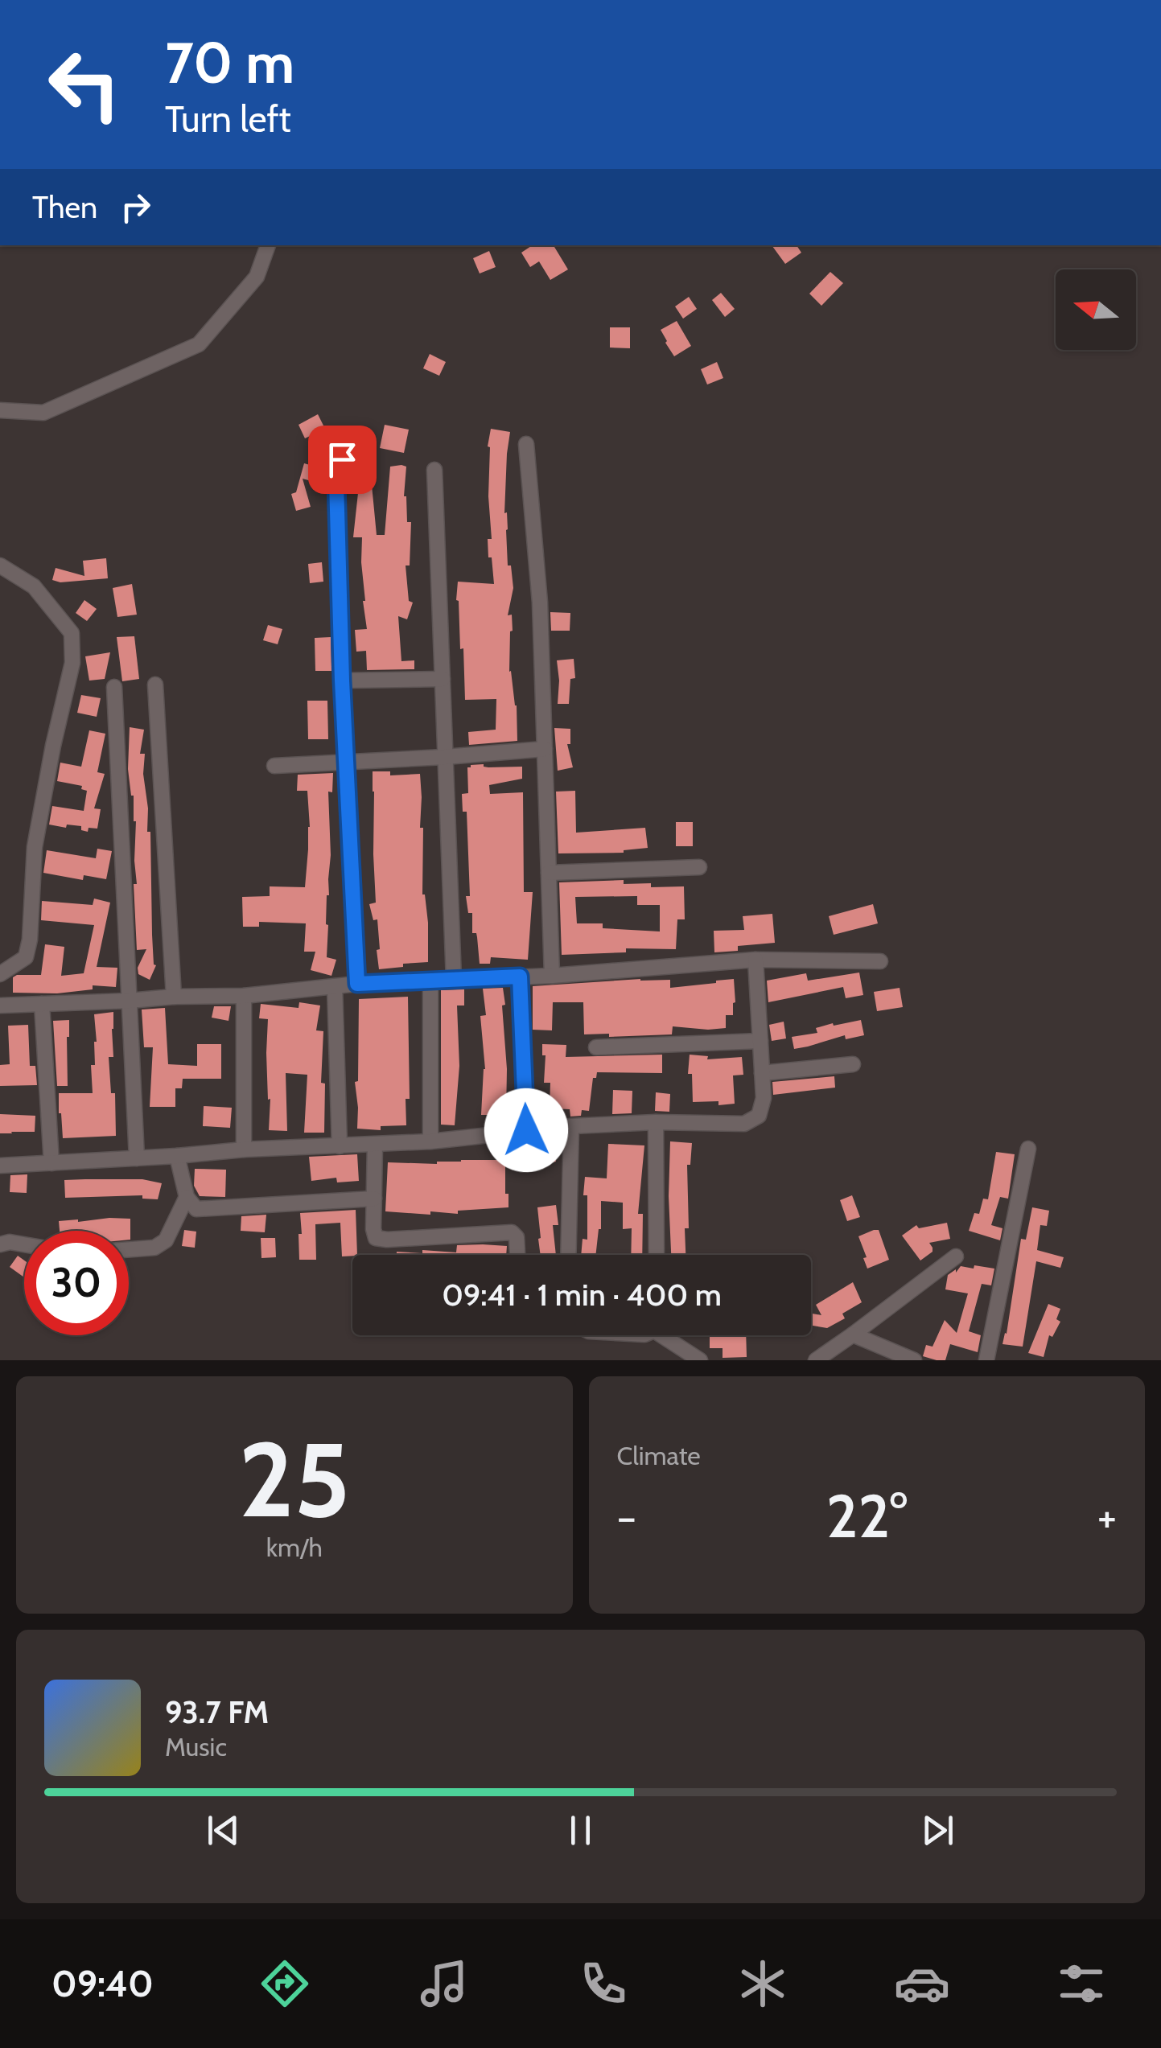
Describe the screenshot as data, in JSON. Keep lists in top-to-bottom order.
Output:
{
  "north": "left",
  "page": {
    "turn": ["70 m", "Turn left"],
    "then": "Then",
    "limit": "30",
    "trip": "09:41 · 1 min · 400 m",
    "tile": [
      ["25", "km/h"],
      "Climate"
    ],
    "heat": ["−", "22°", "+"],
    "song": ["93.7 FM", "Music"],
    "tabs": "09:40"
  }
}
